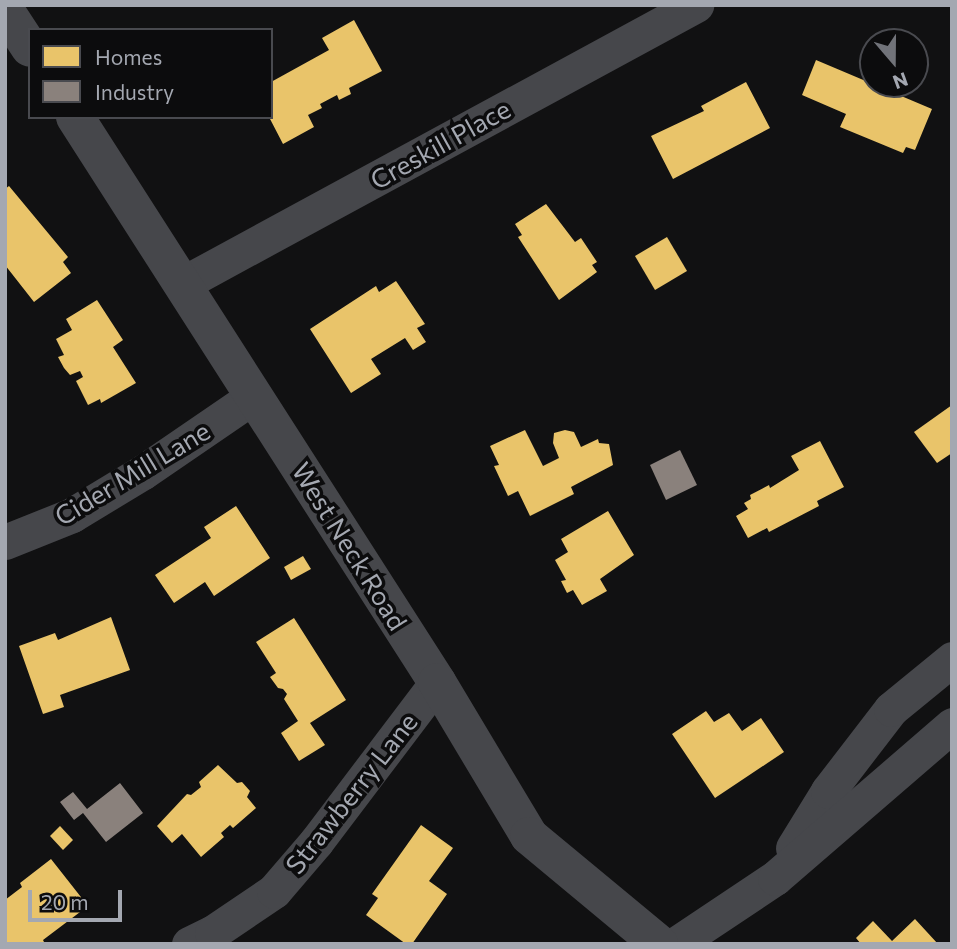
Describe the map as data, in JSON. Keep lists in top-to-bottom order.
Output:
{
  "streets": {
    "street": [
      "Creskill Place",
      "Cider Mill Lane",
      "West Neck Road",
      "Strawberry Lane"
    ]
  },
  "crossings": [
    ["Creskill Place", "West Neck Road"],
    ["Cider Mill Lane", "West Neck Road"],
    ["West Neck Road", "Strawberry Lane"]
  ],
  "legend": ["Homes", "Industry"],
  "scale_bar": "20 m",
  "north": "bottom"
}
